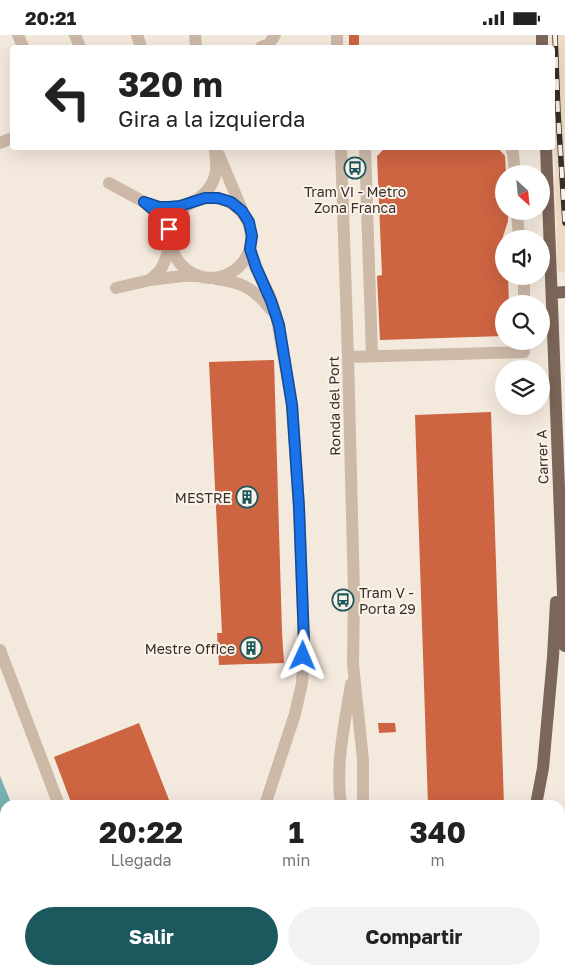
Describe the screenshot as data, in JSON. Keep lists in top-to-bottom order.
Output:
{
  "streets": {
    "main road": ["Carrer A"],
    "street": ["Ronda del Port"]
  },
  "places": {
    "bus stop": ["Tram VI - Metro Zona Franca", "Tram V - Porta 29"],
    "building": ["MESTRE", "Mestre Office"]
  },
  "north": "bottom right",
  "page": {
    "status": "20:21",
    "turn": ["320 m", "Gira a la izquierda"],
    "eta": [
      "20:22",
      "Llegada",
      "1",
      "min",
      "340",
      "m"
    ],
    "buttons": ["Salir", "Compartir"]
  }
}
